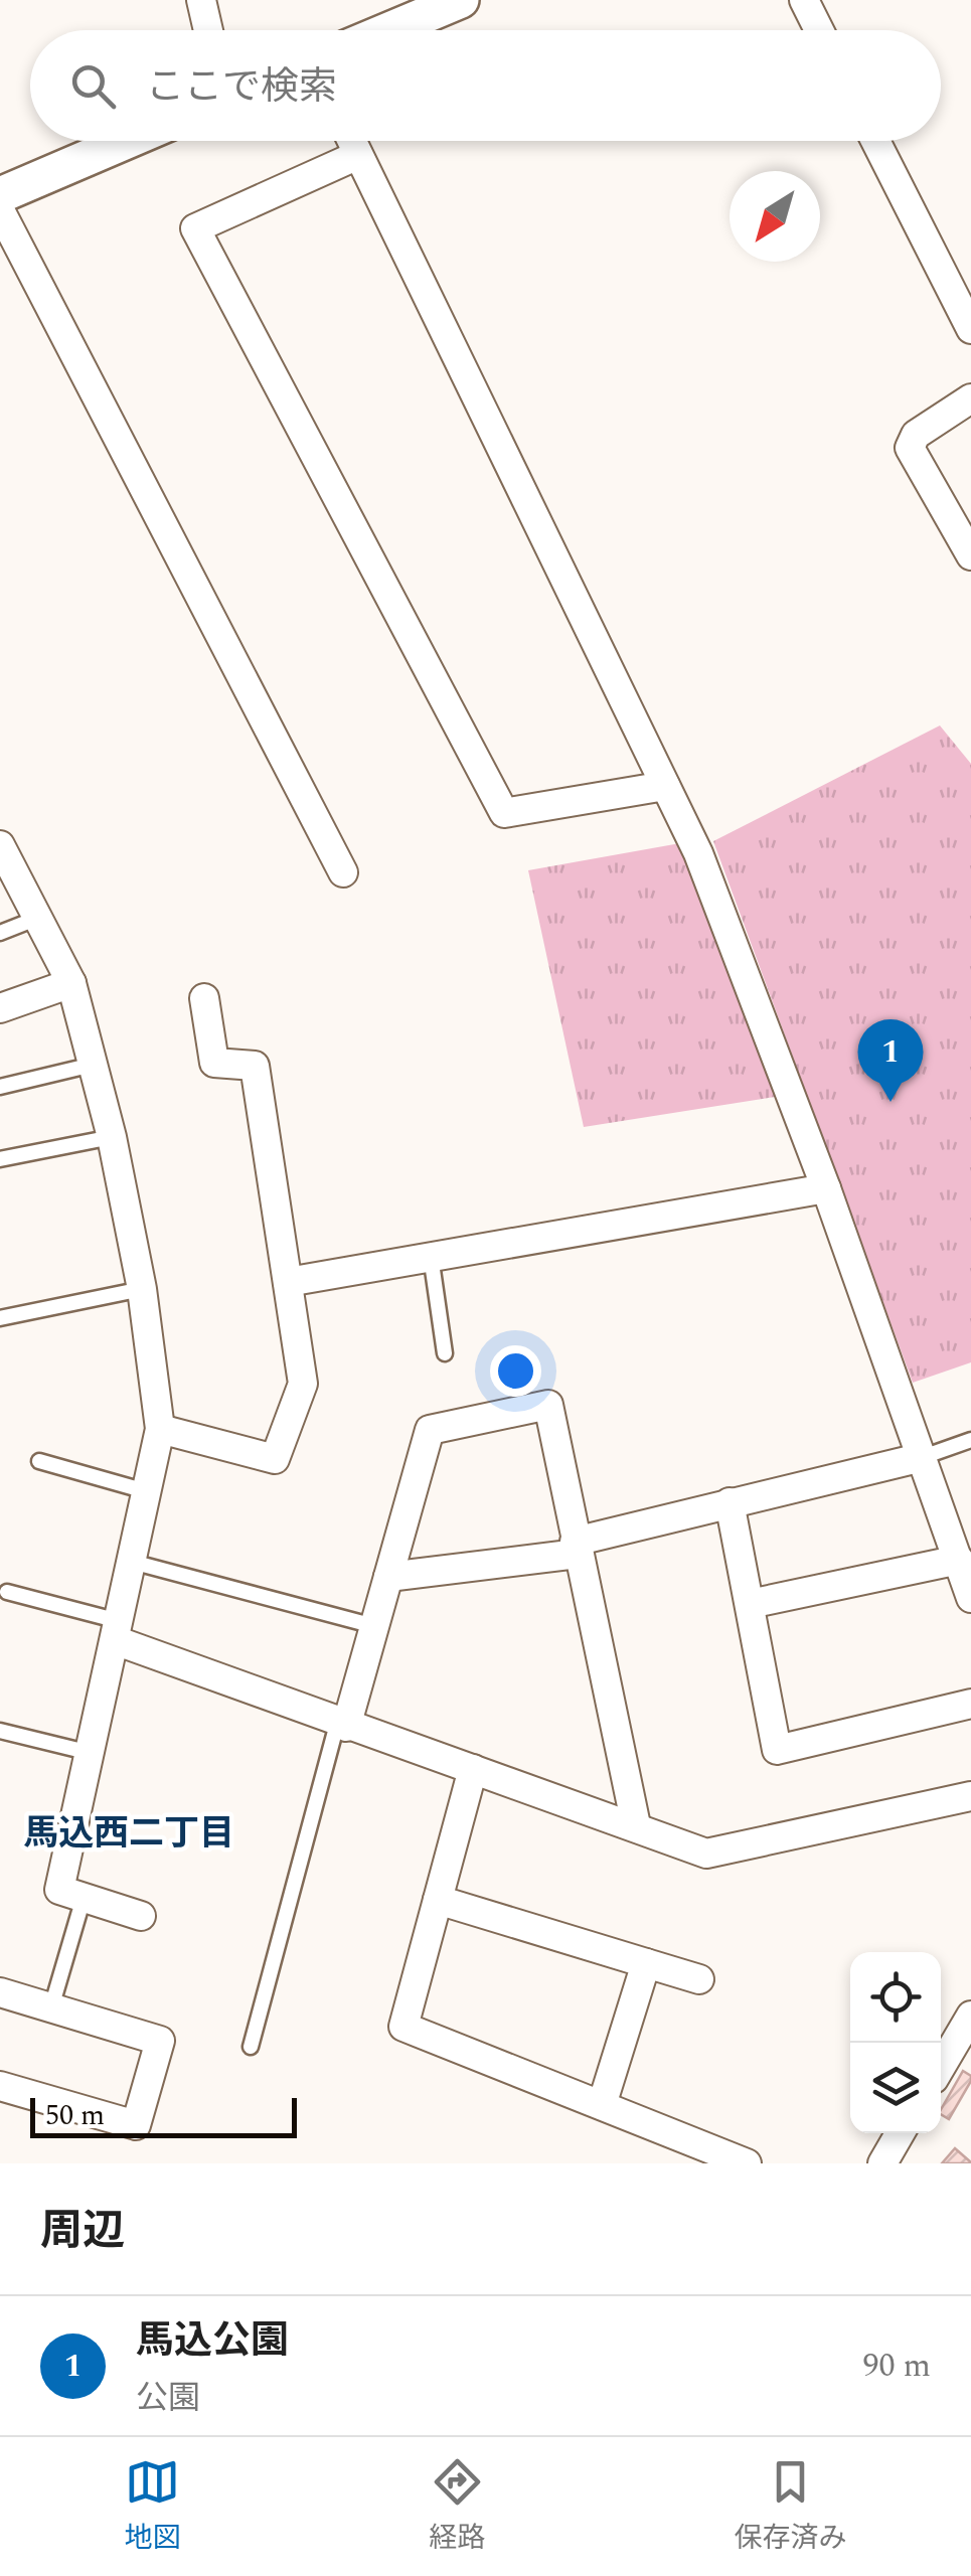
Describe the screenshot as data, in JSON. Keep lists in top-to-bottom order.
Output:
{
  "districts": ["馬込西二丁目"],
  "scale_bar": "50 m",
  "north": "bottom left",
  "page": {
    "search": "ここで検索",
    "pins": "1",
    "scale": "50 m",
    "heading": "周辺",
    "list": [
      {
        "mark": "1",
        "name": "馬込公園",
        "note": "公園",
        "value": "90 m"
      }
    ],
    "nav": ["地図", "経路", "保存済み"]
  }
}
